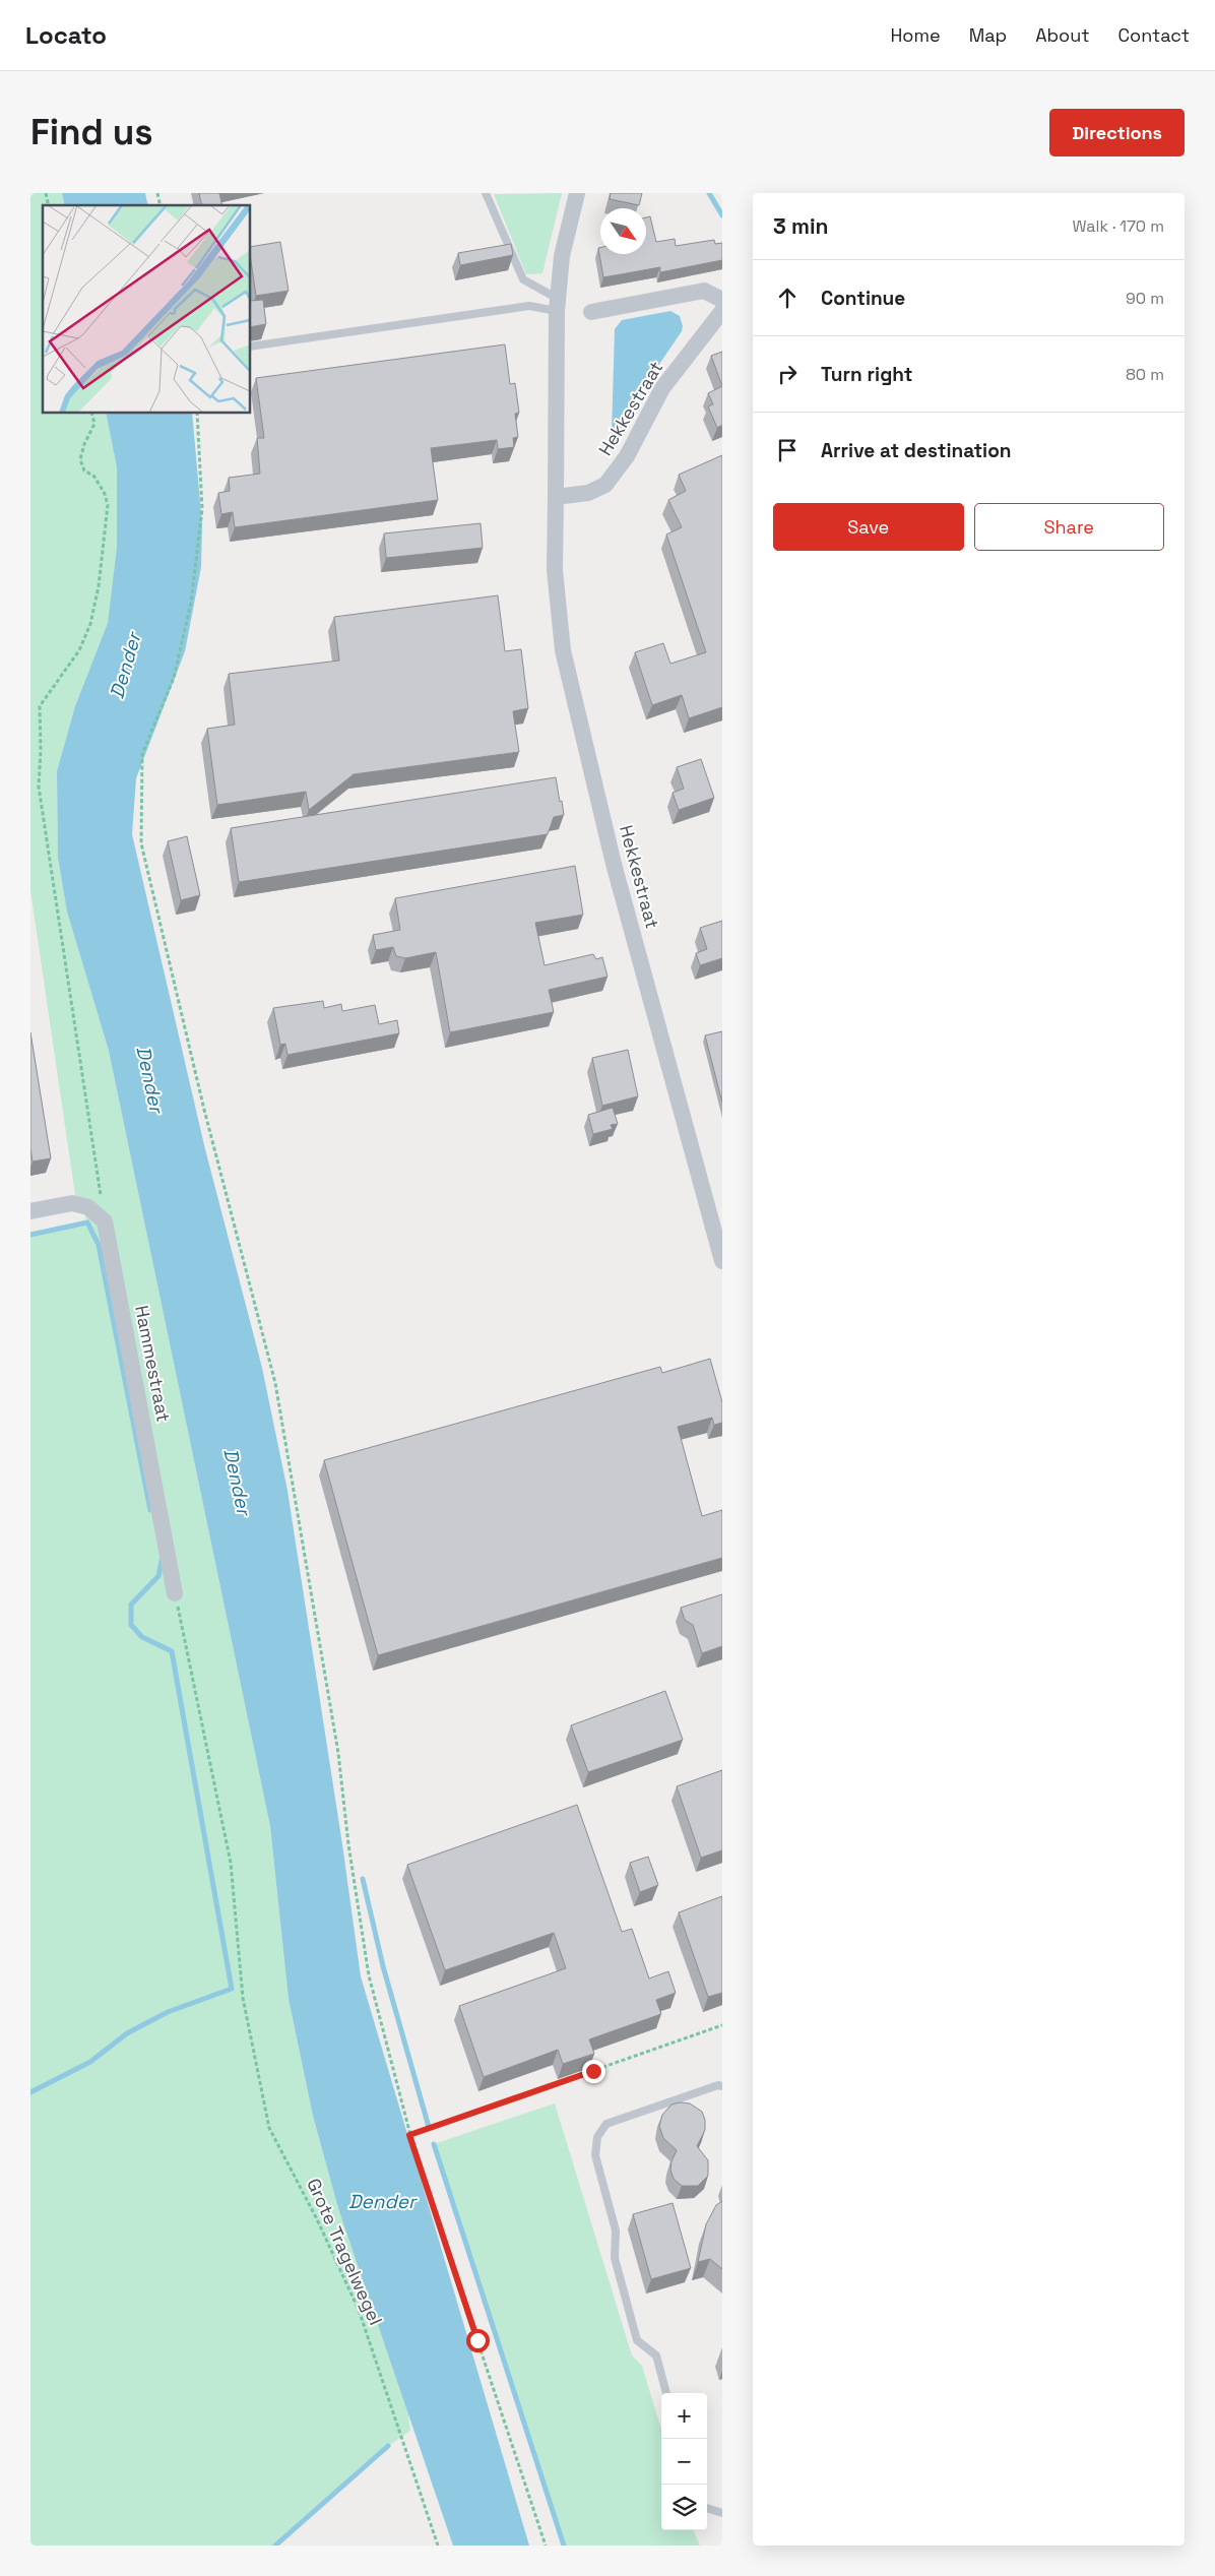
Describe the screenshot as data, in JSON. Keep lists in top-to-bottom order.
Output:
{
  "streets": {
    "street": ["Hekkestraat", "Hammestraat"],
    "path": ["Grote Tragelwegel"]
  },
  "crossings": [
    ["Hammestraat", "Grote Tragelwegel"]
  ],
  "water": ["Dender"],
  "north": "bottom right",
  "page": {
    "header": "Locato",
    "nav": [
      "Home",
      "Map",
      "About",
      "Contact"
    ],
    "buttons": [
      "Directions",
      ["Save", "Share"]
    ],
    "title": "Find us",
    "heading": ["3 min", "Walk · 170 m"],
    "list": [
      ["Continue", "90 m"],
      ["Turn right", "80 m"],
      "Arrive at destination"
    ],
    "map_buttons": ["+", "−"]
  }
}
